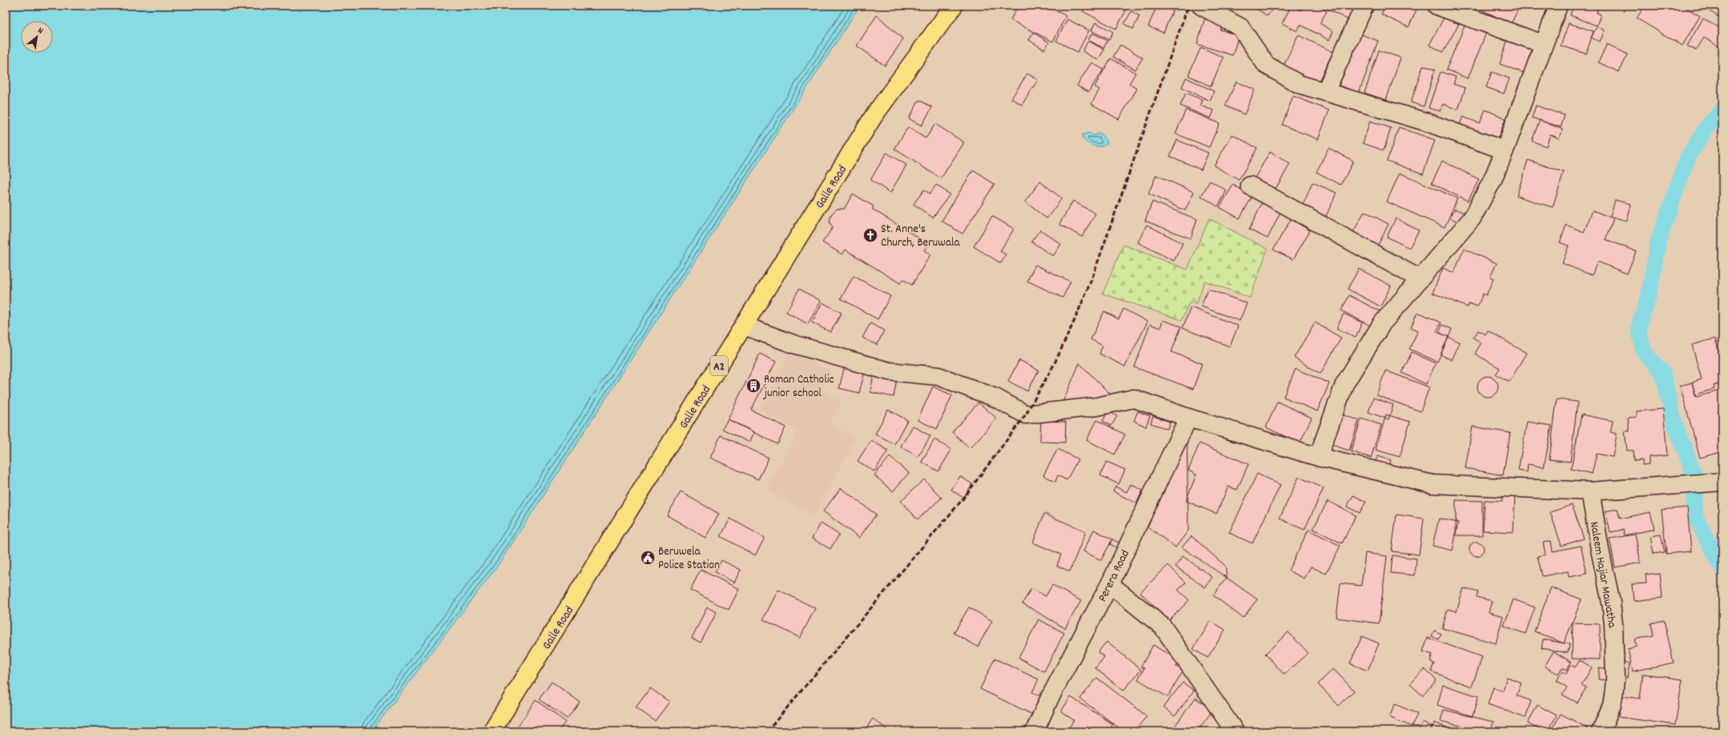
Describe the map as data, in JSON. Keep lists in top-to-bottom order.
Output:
{
  "streets": {
    "highway": ["Galle Road", "A2"],
    "street": ["Naleem Hajiar Mawatha", "Perera Road"]
  },
  "places": {
    "church": ["St. Anne's Church, Beruwala"],
    "building": ["Roman Catholic junior school"],
    "public building": ["Beruwela Police Station"]
  },
  "north": "top right"
}
